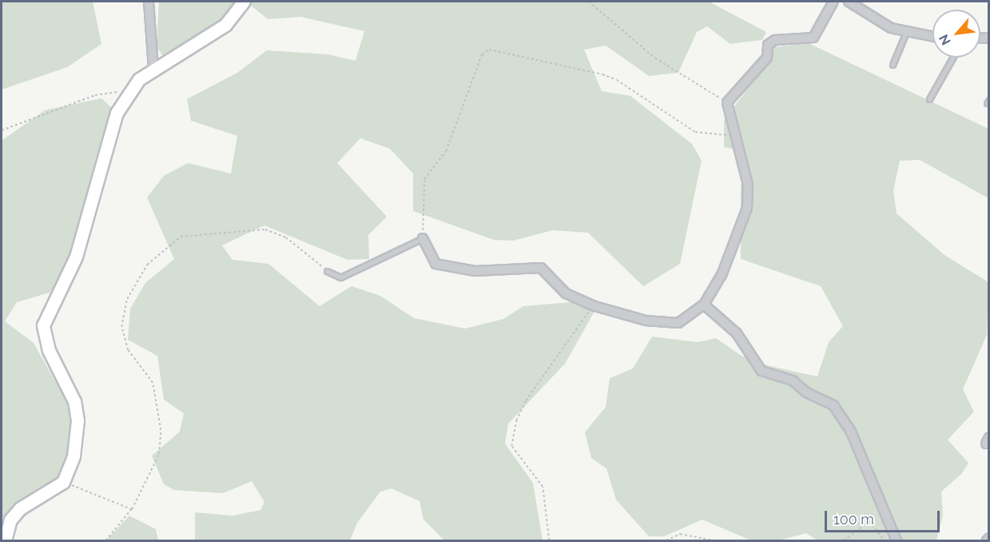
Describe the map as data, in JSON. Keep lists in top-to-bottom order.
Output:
{
  "scale_bar": "100 m",
  "north": "bottom left"
}
